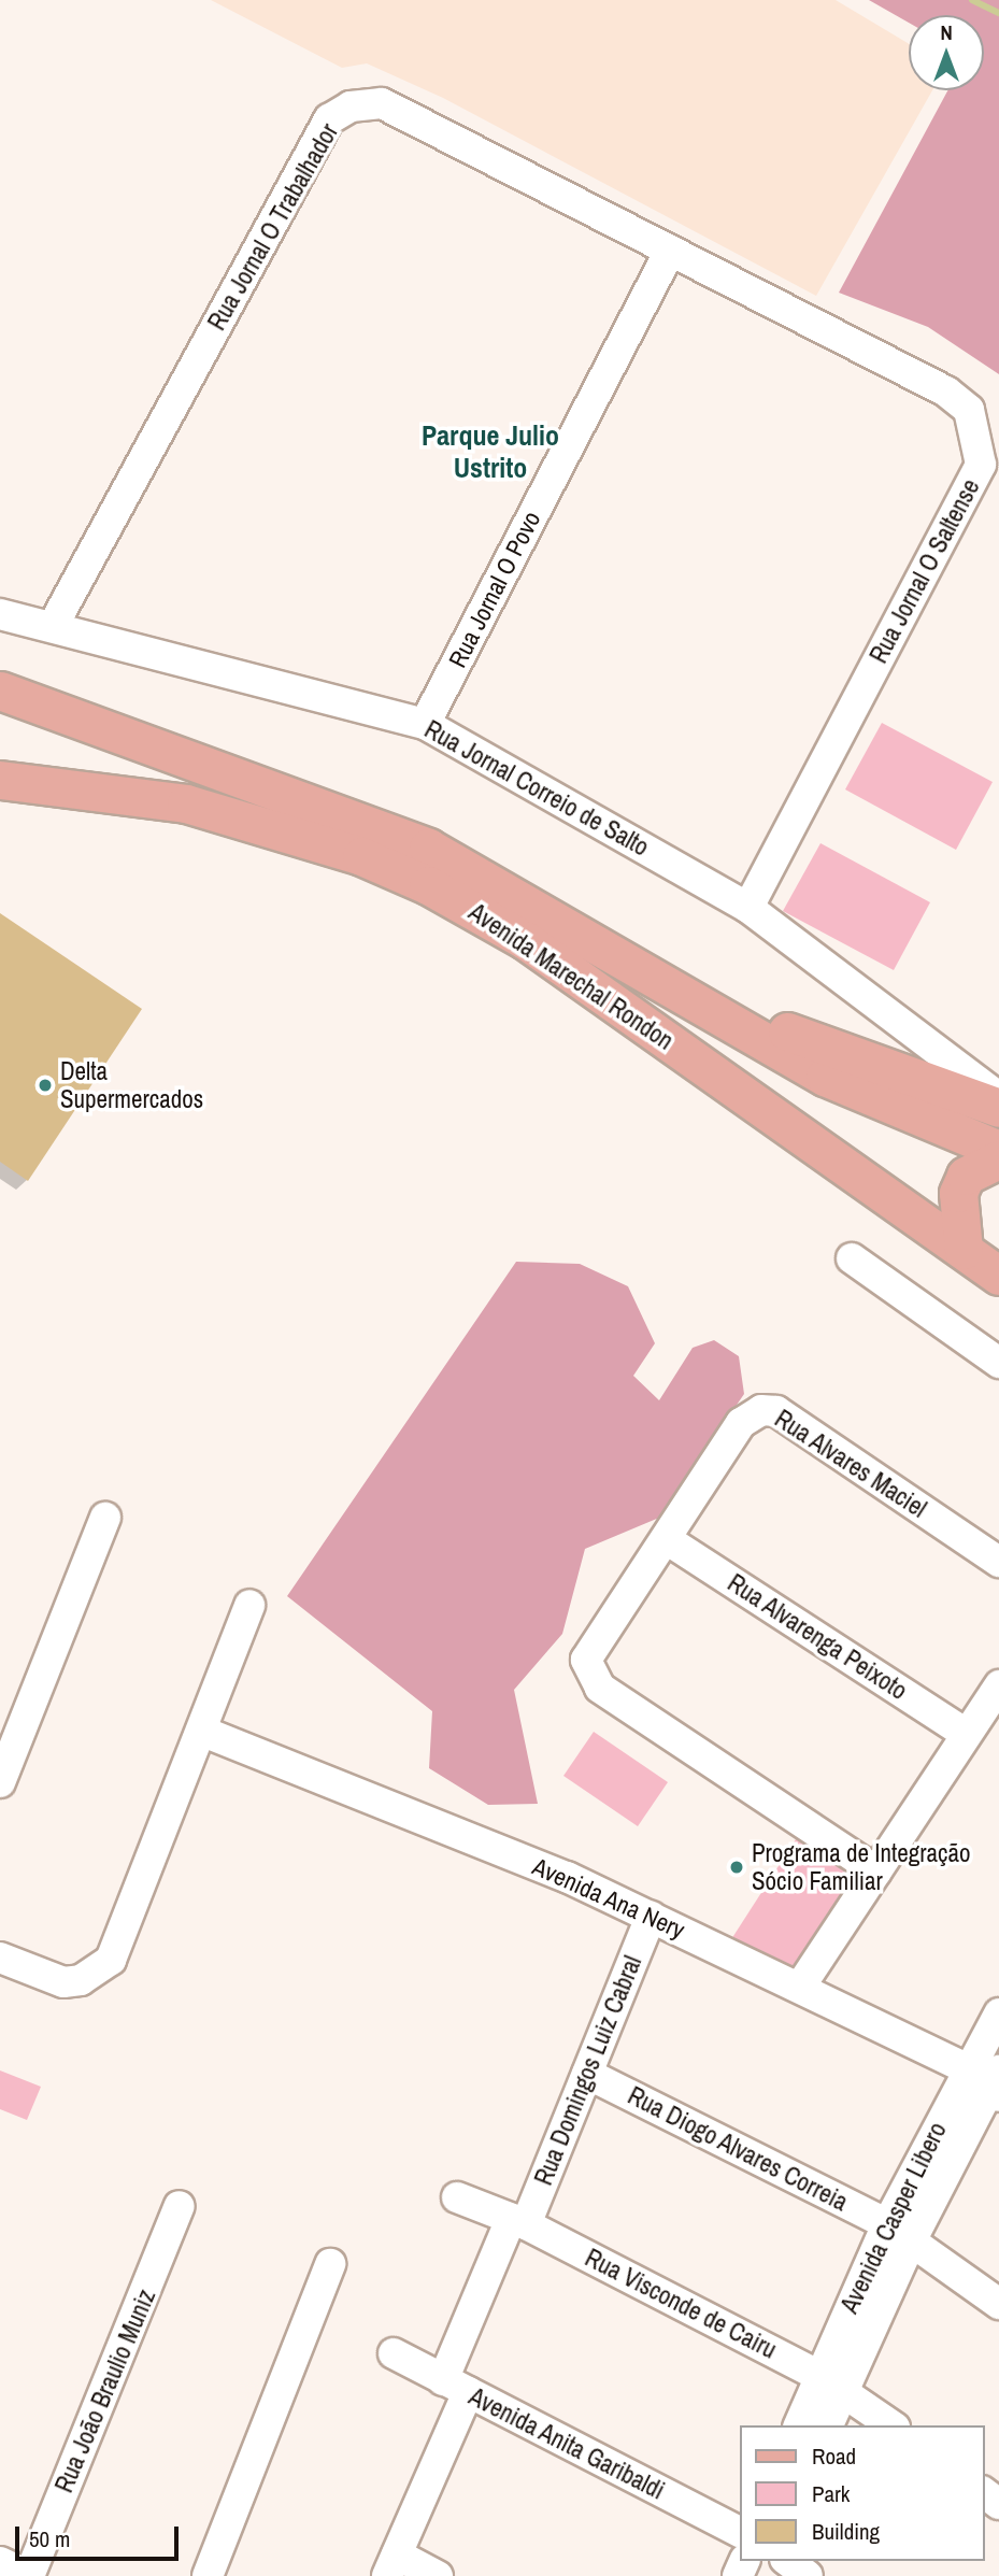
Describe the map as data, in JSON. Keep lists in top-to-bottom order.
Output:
{
  "streets": {
    "main road": ["Avenida Marechal Rondon"],
    "street": [
      "Rua Jornal O Trabalhador",
      "Rua Jornal O Saltense",
      "Rua Jornal O Povo",
      "Rua Jornal Correio de Salto",
      "Rua Alvares Maciel",
      "Rua Alvarenga Peixoto",
      "Avenida Ana Nery",
      "Rua Domingos Luiz Cabral",
      "Rua Diogo Alvares Correia",
      "Avenida Casper Libero",
      "Rua Visconde de Cairu",
      "Rua João Braulio Muniz",
      "Avenida Anita Garibaldi"
    ]
  },
  "crossings": [
    ["Rua Jornal O Trabalhador", "Rua Jornal O Saltense"],
    ["Rua Jornal O Trabalhador", "Rua Jornal O Povo"],
    ["Rua Jornal O Trabalhador", "Rua Jornal Correio de Salto"],
    ["Rua Jornal O Saltense", "Rua Jornal O Povo"],
    ["Rua Jornal O Saltense", "Rua Jornal Correio de Salto"],
    ["Rua Jornal O Povo", "Rua Jornal Correio de Salto"],
    ["Rua Alvares Maciel", "Rua Alvarenga Peixoto"],
    ["Avenida Ana Nery", "Rua Domingos Luiz Cabral"],
    ["Avenida Ana Nery", "Avenida Casper Libero"],
    ["Rua Domingos Luiz Cabral", "Rua Diogo Alvares Correia"],
    ["Rua Domingos Luiz Cabral", "Rua Visconde de Cairu"],
    ["Rua Domingos Luiz Cabral", "Avenida Anita Garibaldi"],
    ["Rua Diogo Alvares Correia", "Avenida Casper Libero"],
    ["Avenida Casper Libero", "Rua Visconde de Cairu"]
  ],
  "districts": ["Parque Julio Ustrito"],
  "places": ["Delta Supermercados", "Programa de Integração Sócio Familiar"],
  "legend": ["Road", "Park", "Building"],
  "scale_bar": "50 m",
  "north": "top"
}
